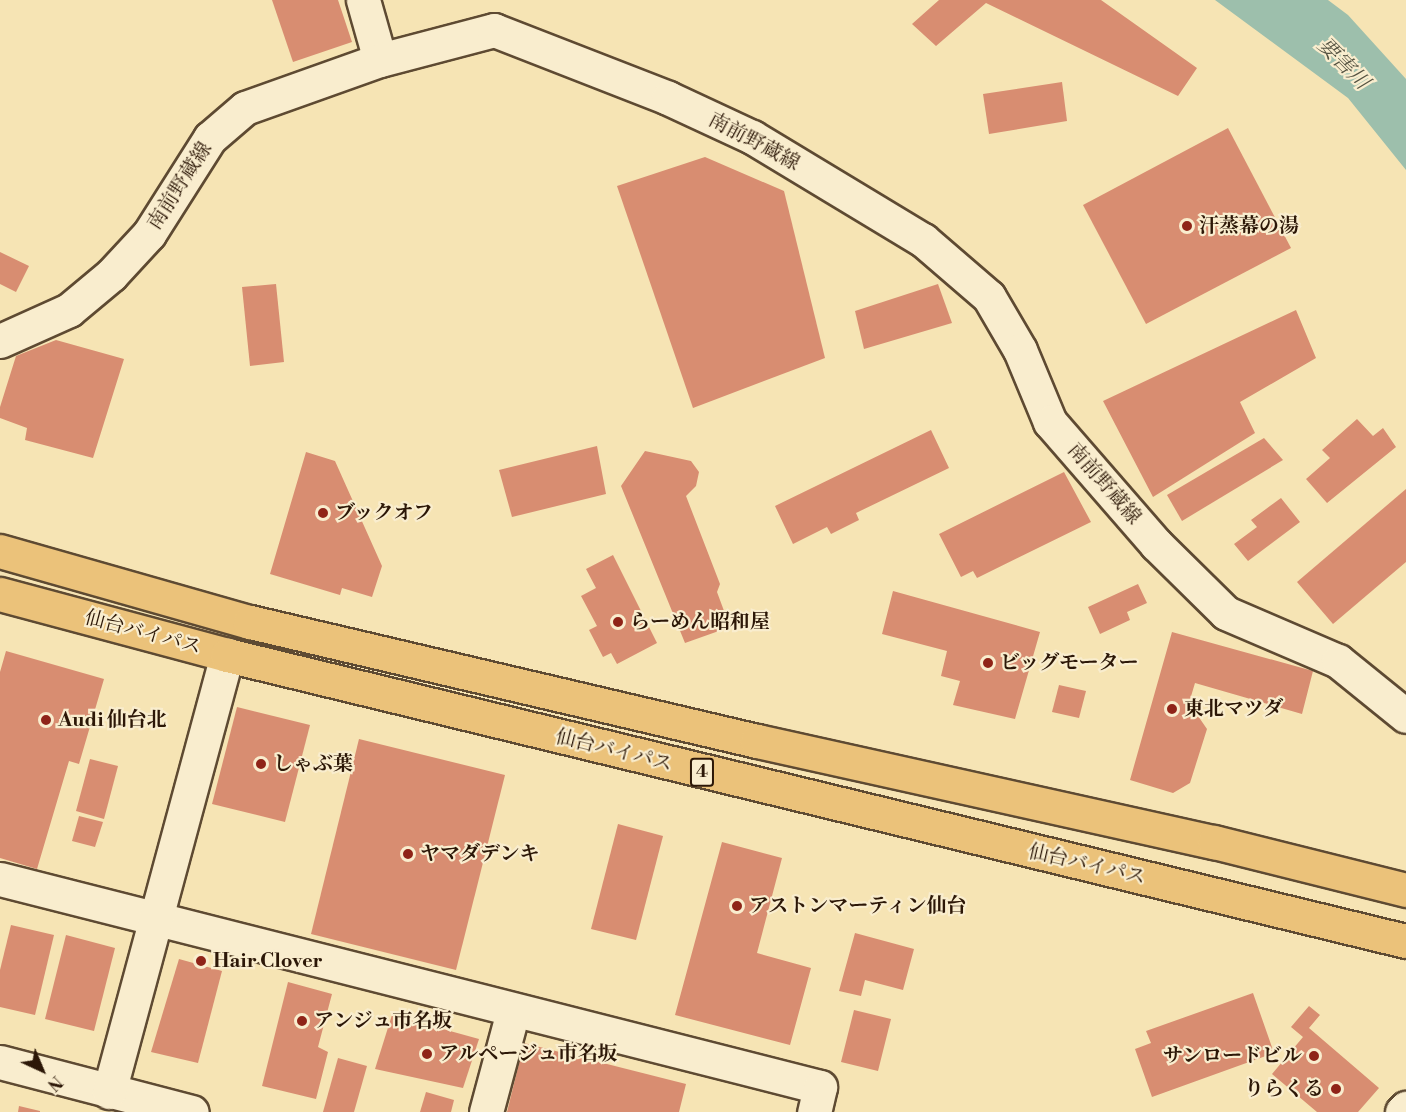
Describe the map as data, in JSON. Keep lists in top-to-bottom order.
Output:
{
  "streets": {
    "highway": ["仙台バイパス", "4"],
    "street": ["南前野蔵線"]
  },
  "water": ["要害川"],
  "places": [
    "汗蒸幕の湯",
    "ブックオフ",
    "らーめん昭和屋",
    "ビッグモーター",
    "東北マツダ",
    "Audi 仙台北",
    "しゃぶ葉",
    "ヤマダデンキ",
    "アストンマーティン仙台",
    "Hair Clover",
    "アンジュ市名坂",
    "アルページュ市名坂",
    "サンロードビル",
    "りらくる"
  ],
  "north": "bottom right"
}
